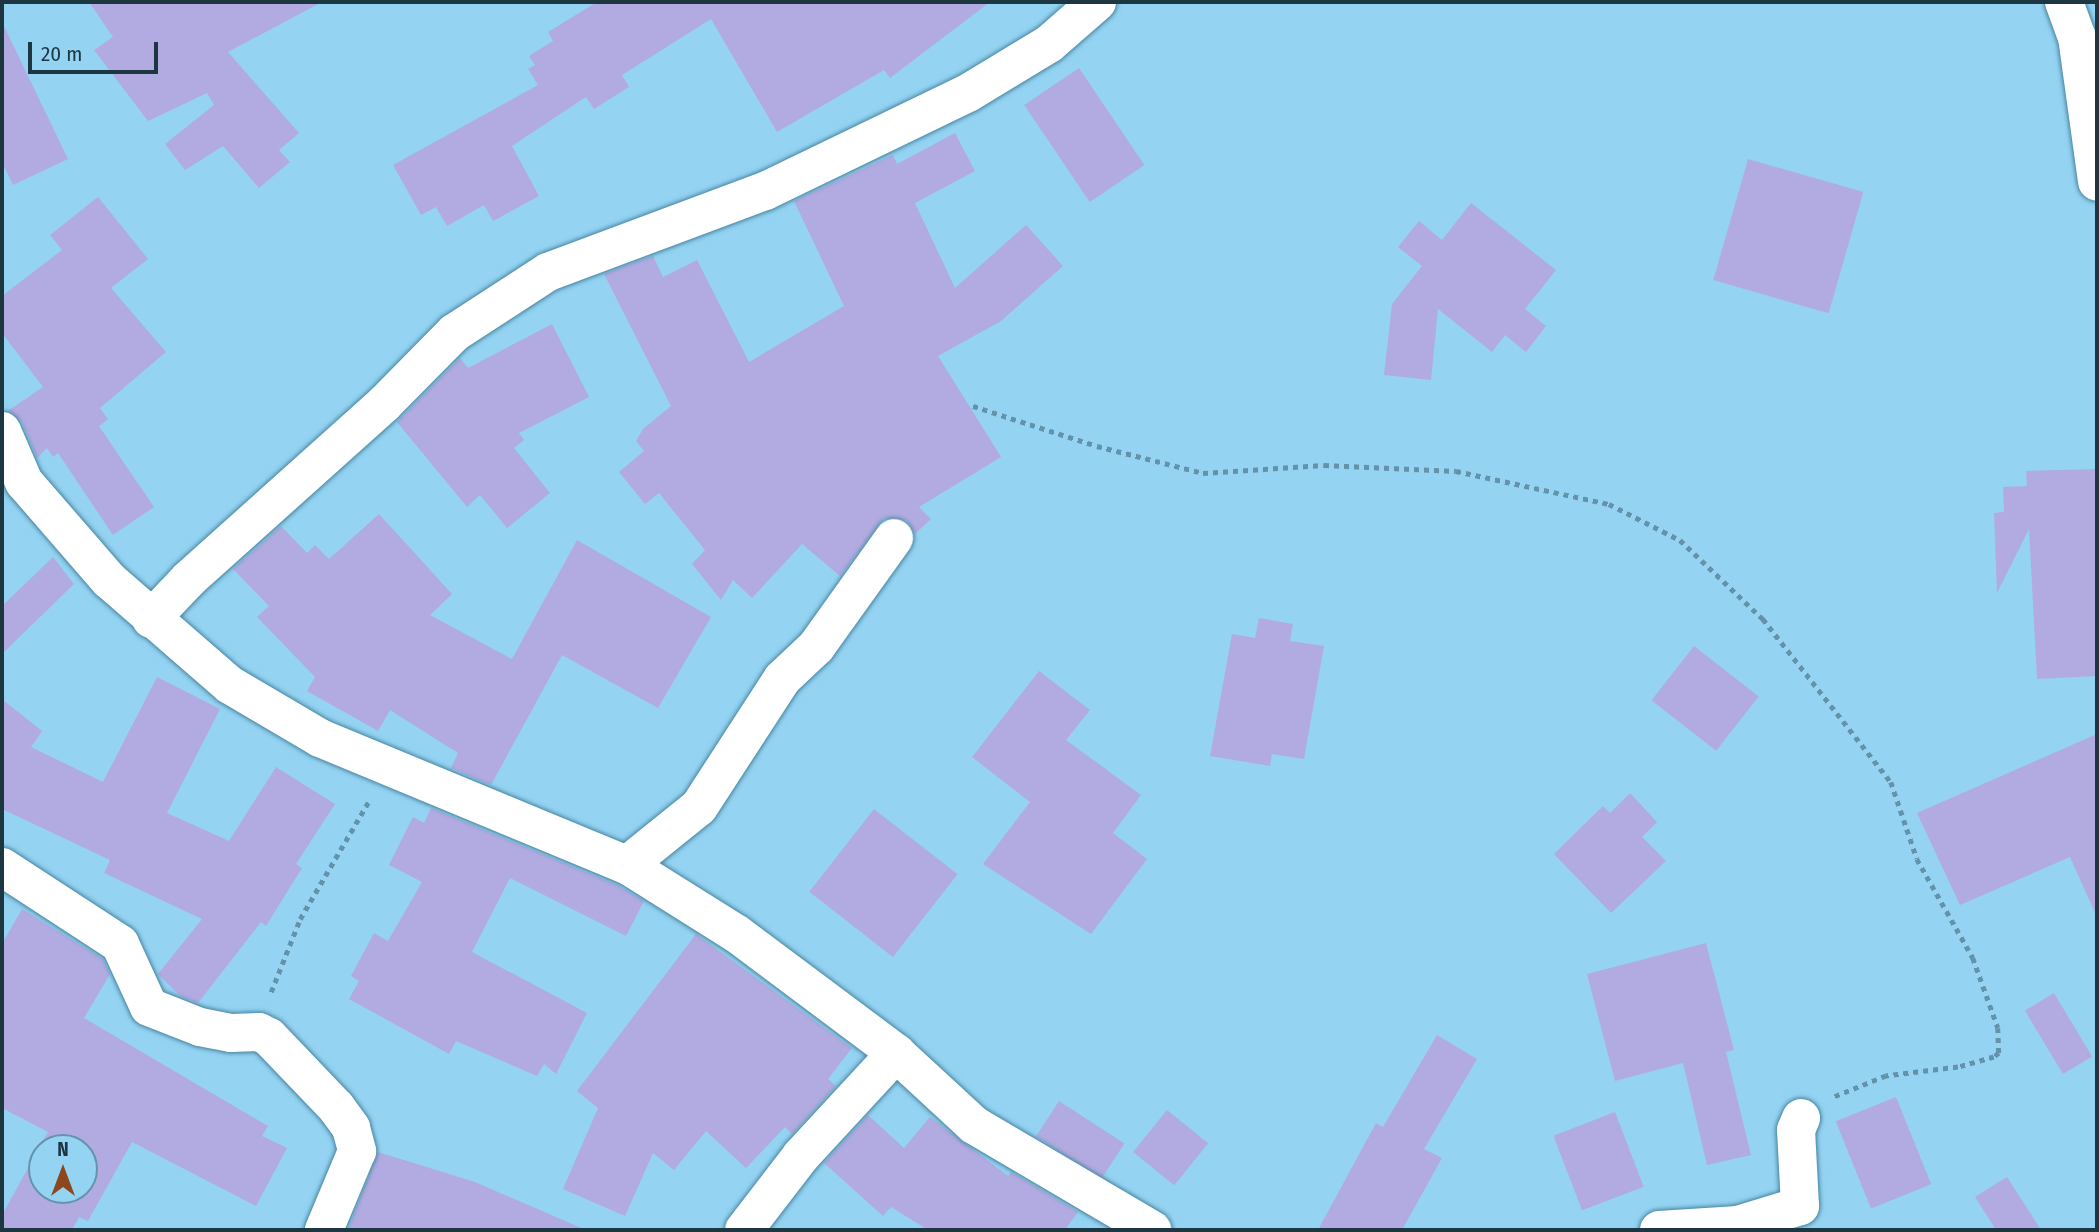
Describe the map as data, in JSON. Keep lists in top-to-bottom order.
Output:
{
  "scale_bar": "20 m",
  "north": "top"
}
